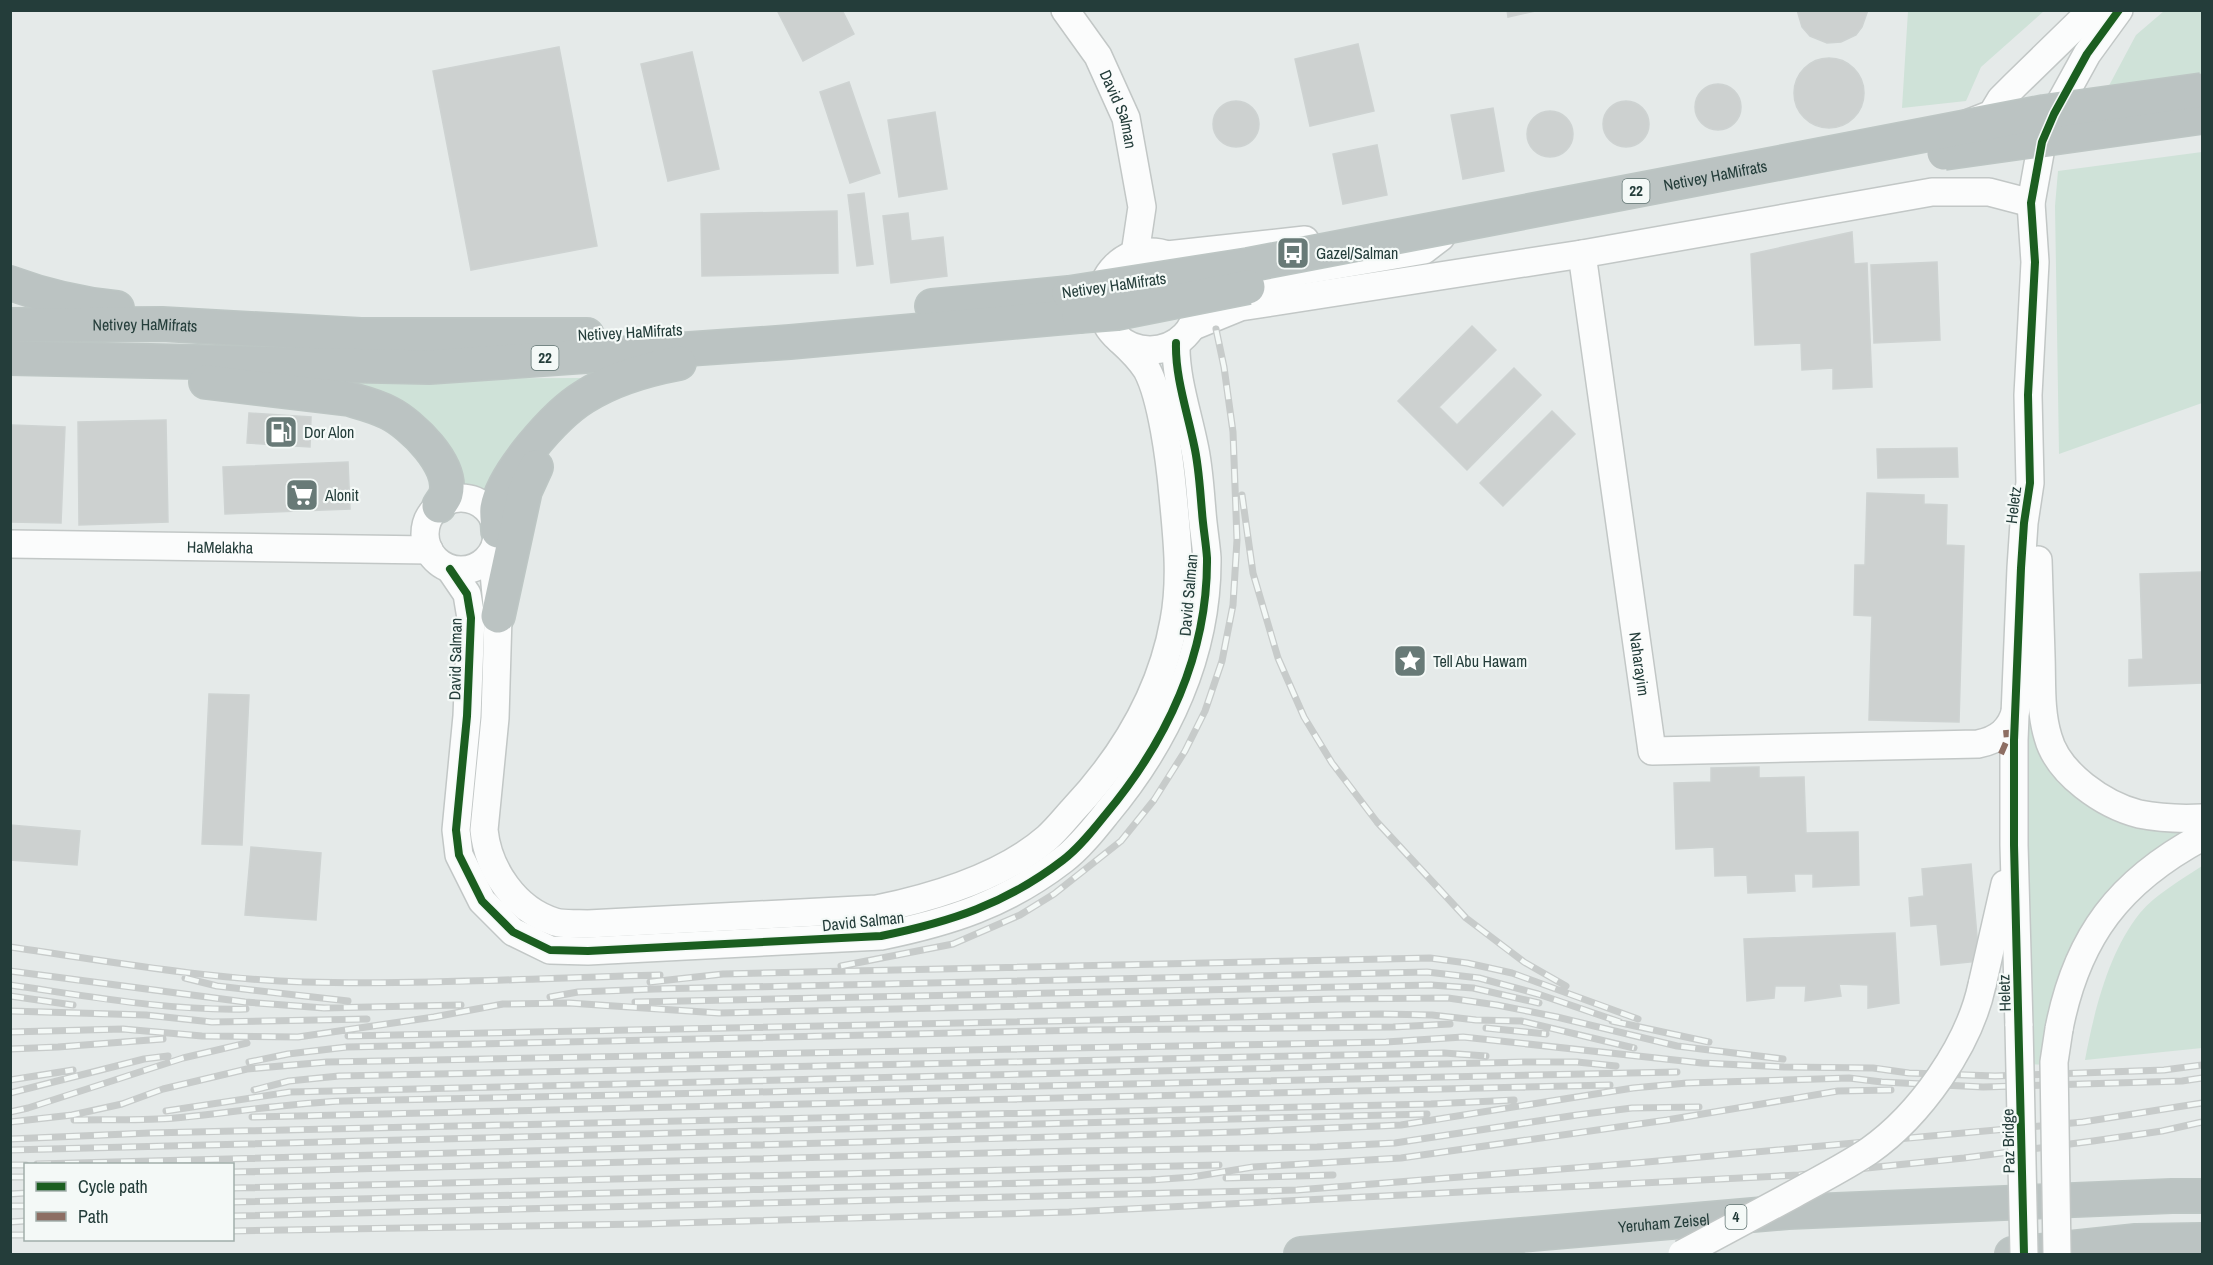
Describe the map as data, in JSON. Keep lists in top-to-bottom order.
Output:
{
  "streets": {
    "highway": [
      "Netivey HaMifrats",
      "22",
      "4",
      "Yeruham Zeisel"
    ],
    "street": [
      "David Salman",
      "Heletz",
      "HaMelakha",
      "Naharayim",
      "Paz Bridge"
    ]
  },
  "crossings": [
    ["David Salman", "HaMelakha"],
    ["Heletz", "Paz Bridge"]
  ],
  "places": {
    "bus stop": ["Gazel/Salman"],
    "fuel station": ["Dor Alon"],
    "supermarket": ["Alonit"],
    "place": ["Tell Abu Hawam"]
  },
  "legend": ["Cycle path", "Path"]
}
